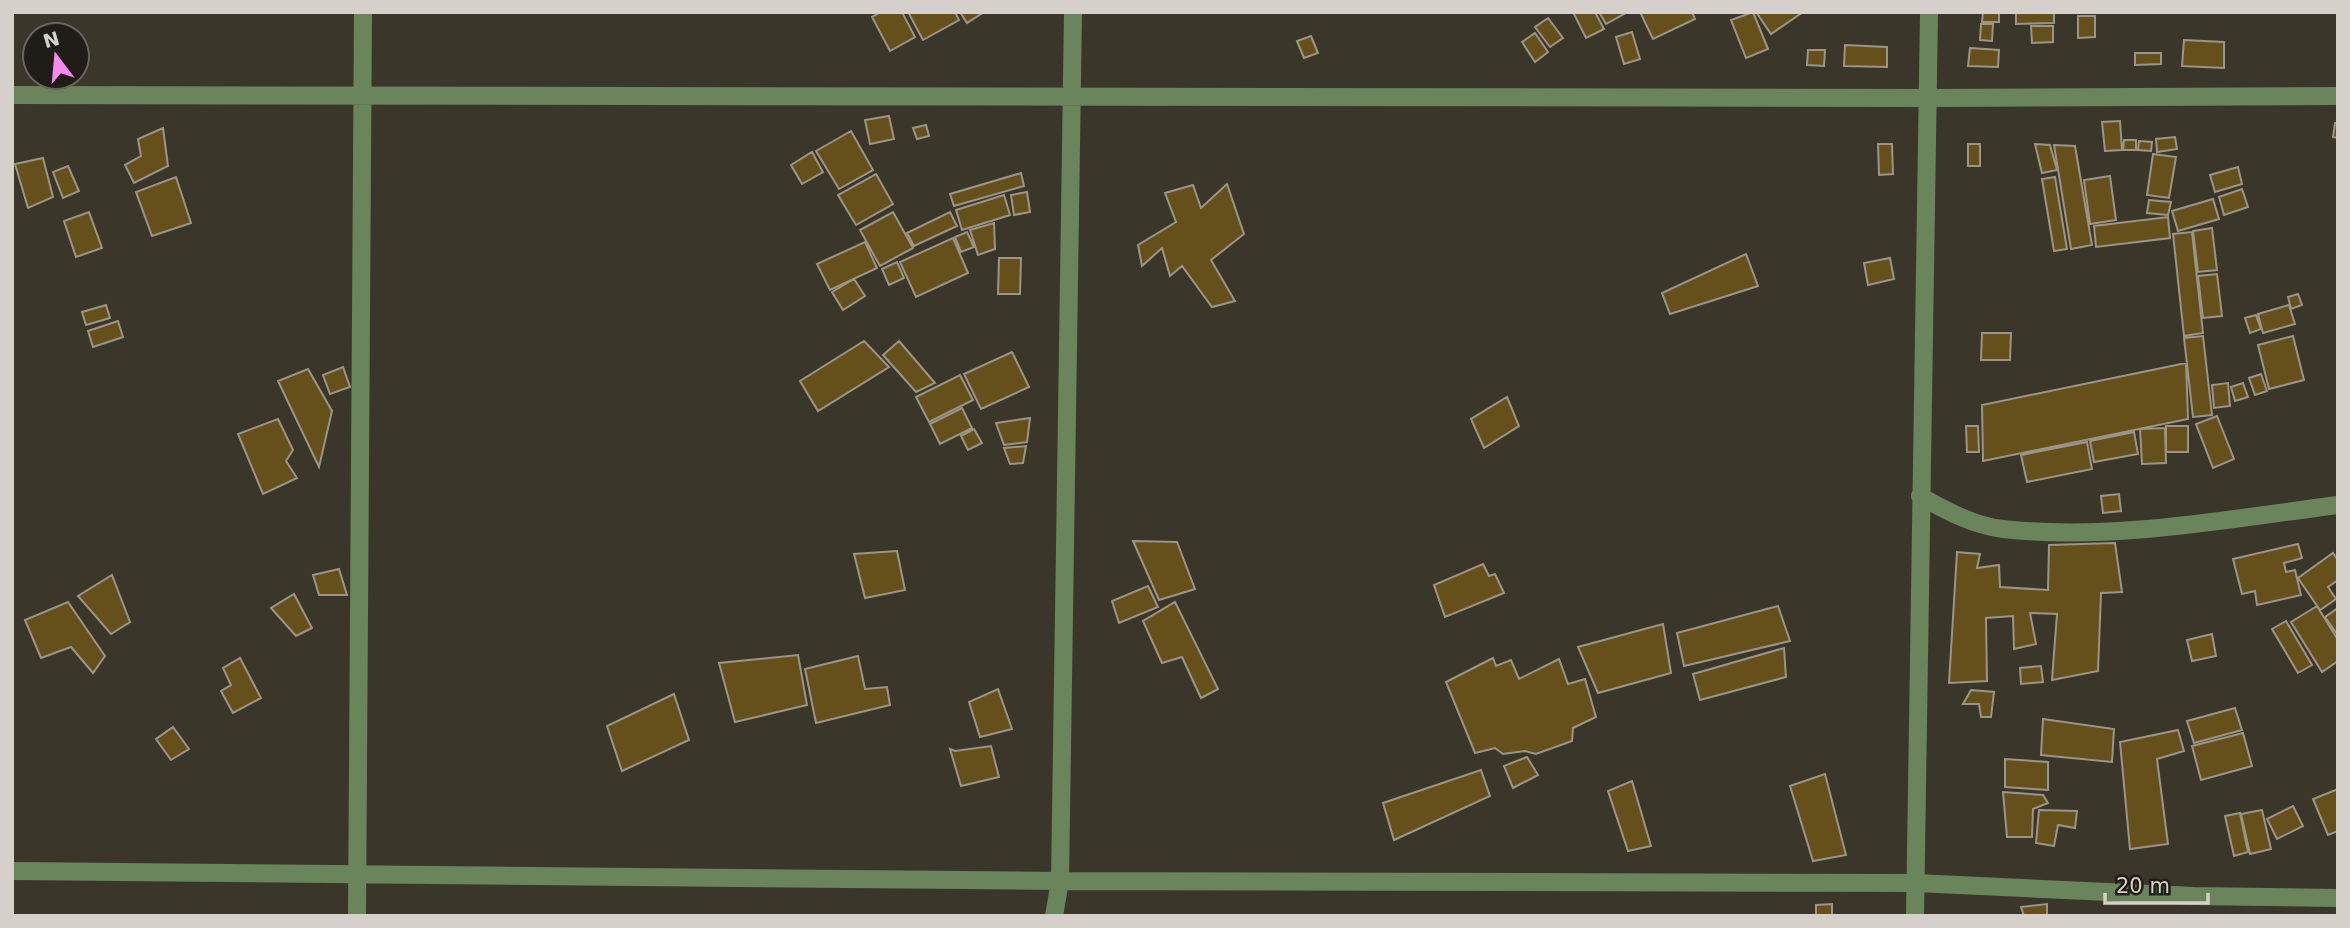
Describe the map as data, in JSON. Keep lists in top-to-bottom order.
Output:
{
  "scale_bar": "20 m",
  "north": "top"
}
